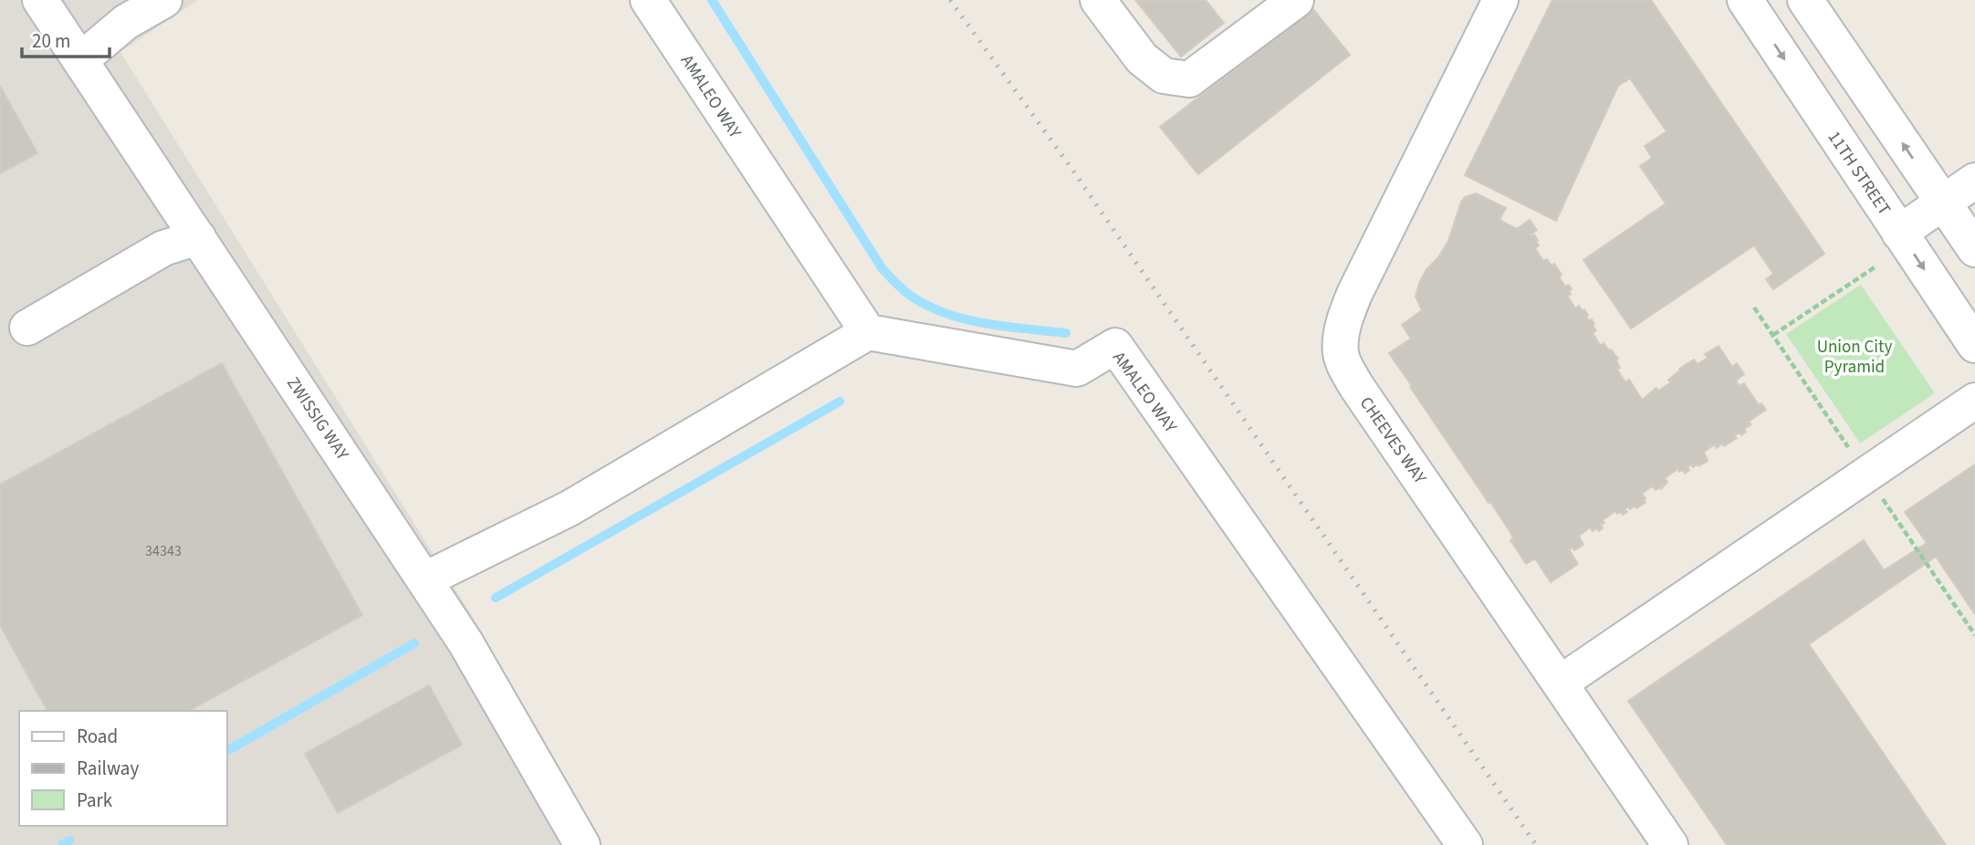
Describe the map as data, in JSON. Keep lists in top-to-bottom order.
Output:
{
  "streets": {
    "street": [
      "AMALEO WAY",
      "11TH STREET",
      "ZWISSIG WAY",
      "CHEEVES WAY"
    ]
  },
  "parks": ["Union City Pyramid"],
  "house_numbers": ["34343"],
  "legend": ["Road", "Railway", "Park"],
  "scale_bar": "20 m"
}
